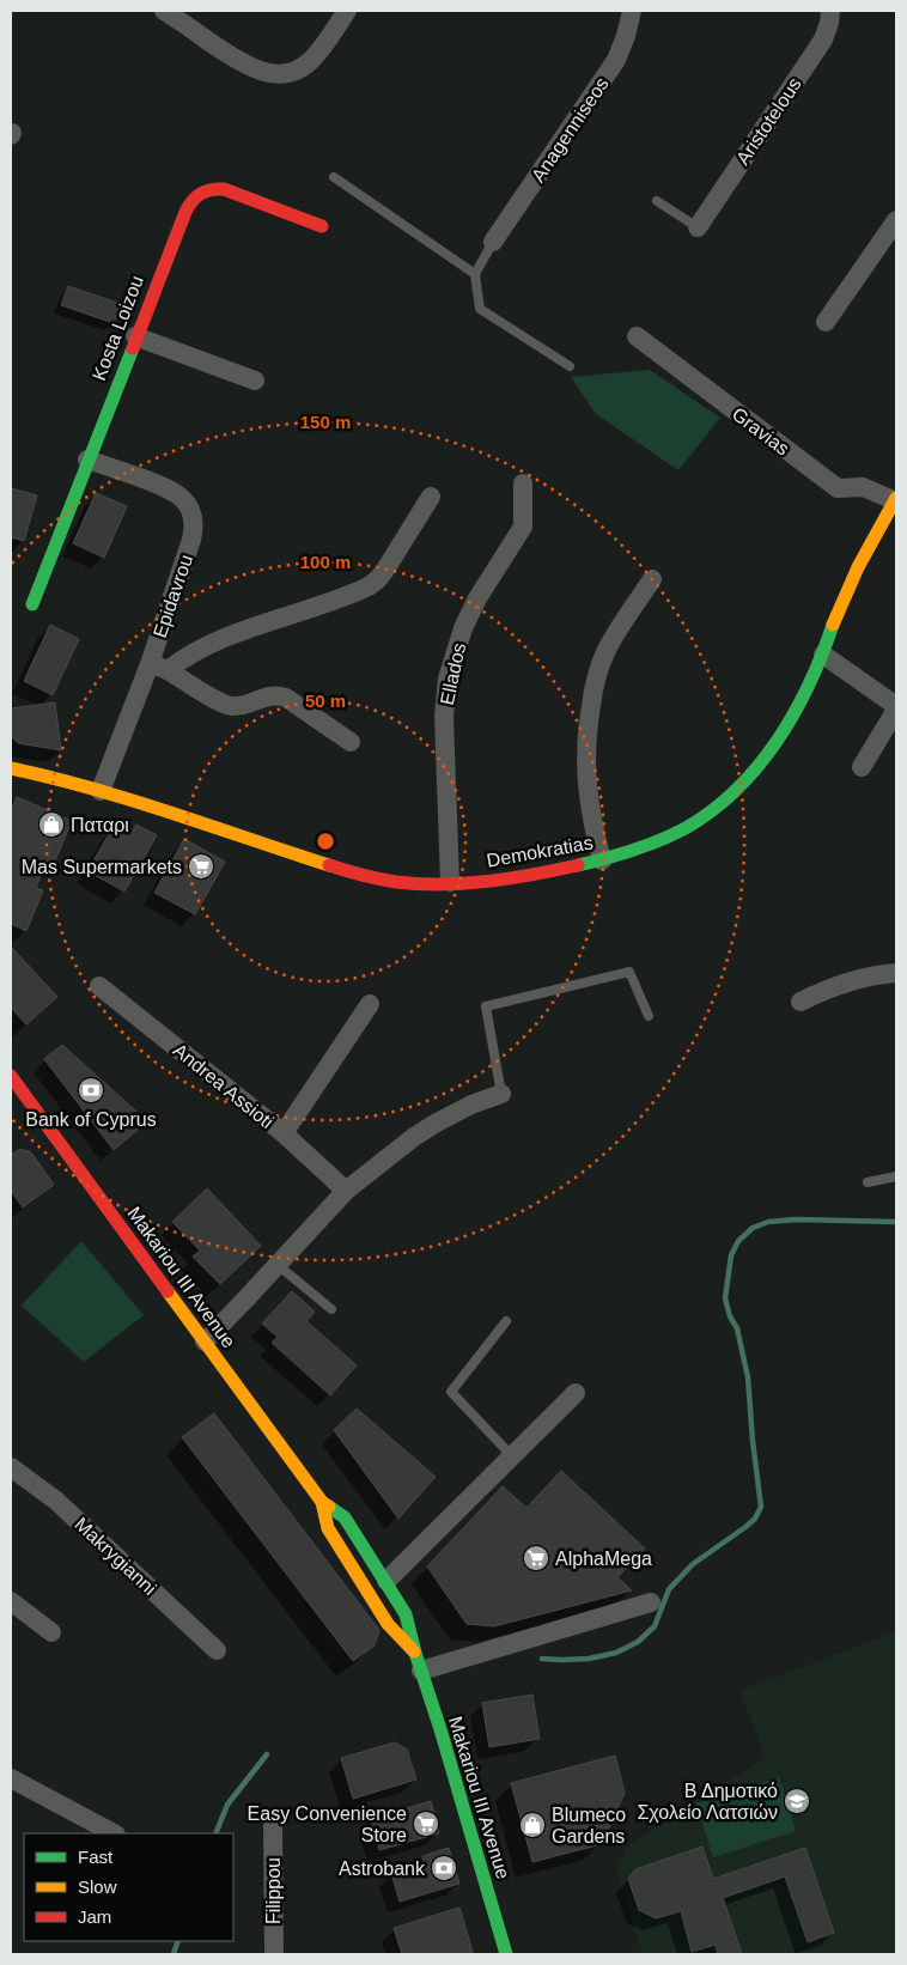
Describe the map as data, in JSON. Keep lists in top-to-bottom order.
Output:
{
  "streets": {
    "street": [
      "Aristotelous",
      "Anagenniseos",
      "Kosta Loizou",
      "Gravias",
      "Epidavrou",
      "Ellados",
      "Demokratias",
      "Andrea Assioti",
      "Makariou III Avenue",
      "Makrygianni",
      "Filippou"
    ]
  },
  "crossings": [
    ["Kosta Loizou", "Epidavrou"],
    ["Gravias", "Demokratias"],
    ["Epidavrou", "Demokratias"],
    ["Ellados", "Demokratias"]
  ],
  "places": {
    "shop": ["Παταρι", "Blumeco Gardens"],
    "supermarket": ["Mas Supermarkets", "AlphaMega", "Easy Convenience Store"],
    "bank": ["Bank of Cyprus", "Astrobank"],
    "school or university": ["Β Δημοτικό Σχολείο Λατσιών"]
  },
  "legend": ["Fast", "Slow", "Jam"],
  "rings": ["150 m", "100 m", "50 m"]
}
